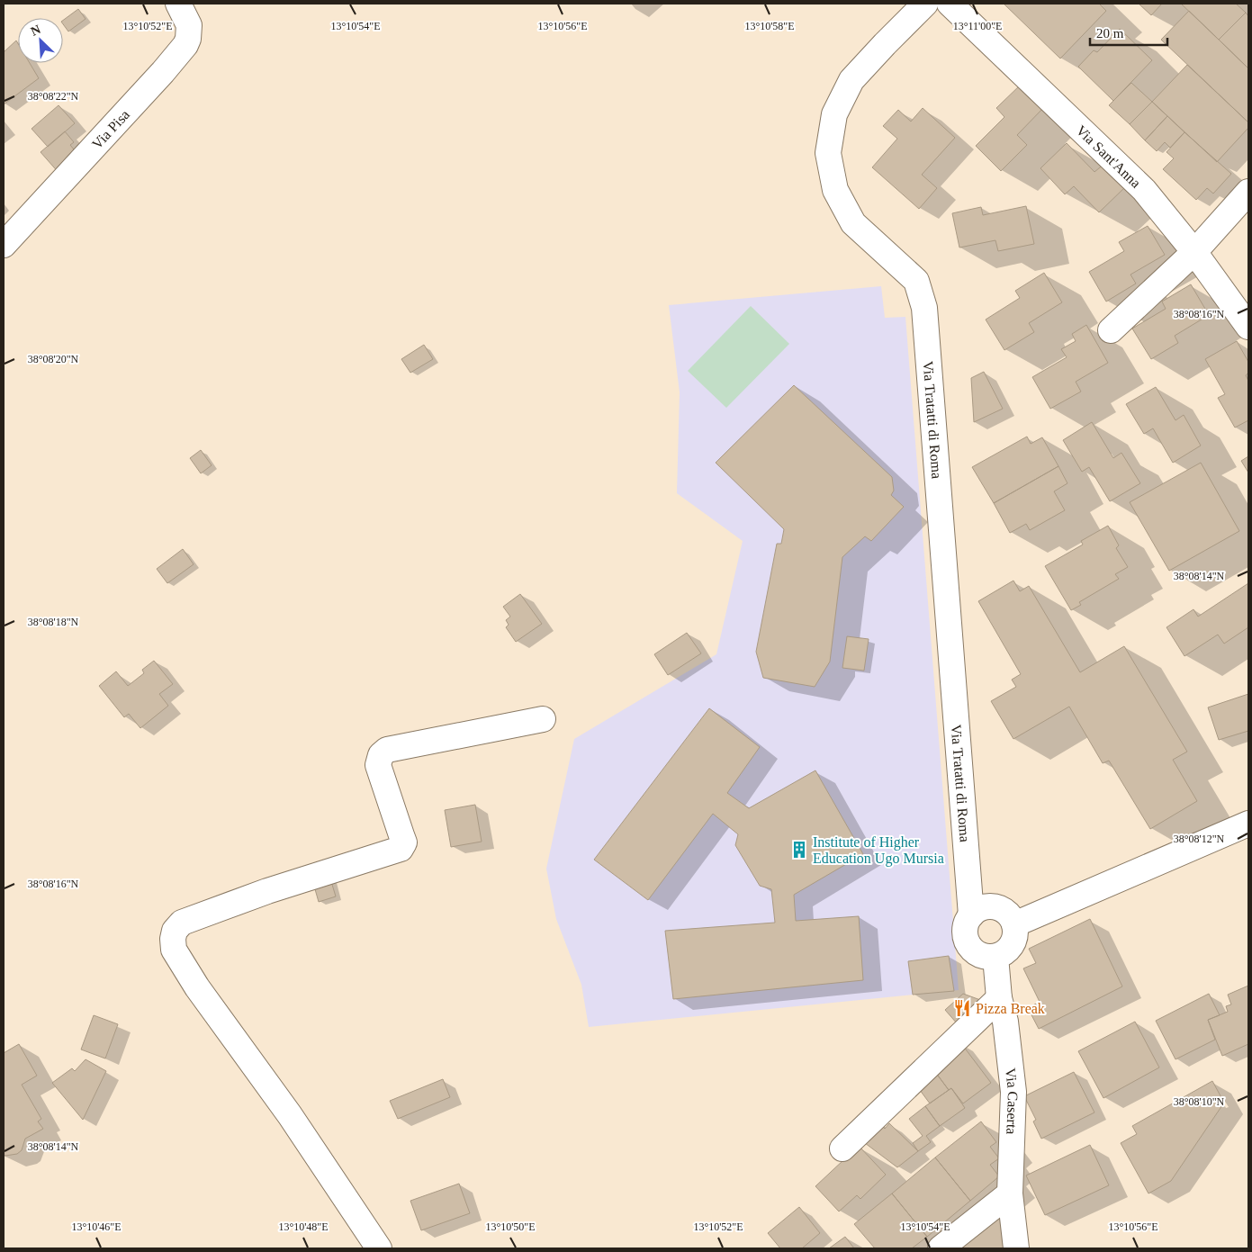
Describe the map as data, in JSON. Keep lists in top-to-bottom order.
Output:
{
  "streets": {
    "street": [
      "Via Pisa",
      "Via Sant'Anna",
      "Via Tratatti di Roma",
      "Via Caserta"
    ]
  },
  "crossings": [
    ["Via Tratatti di Roma", "Via Caserta"]
  ],
  "places": {
    "building": ["Institute of Higher Education Ugo Mursia"],
    "restaurant": ["Pizza Break"]
  },
  "scale_bar": "20 m",
  "north": "top left",
  "coordinates": [
    "13°10'58\"E",
    "13°11'00\"E",
    "13°10'52\"E",
    "13°10'54\"E",
    "13°10'56\"E",
    "38°08'22\"N",
    "38°08'16\"N",
    "38°08'20\"N",
    "38°08'14\"N",
    "38°08'18\"N",
    "38°08'12\"N",
    "38°08'10\"N",
    "13°10'46\"E",
    "13°10'48\"E",
    "13°10'50\"E"
  ]
}
